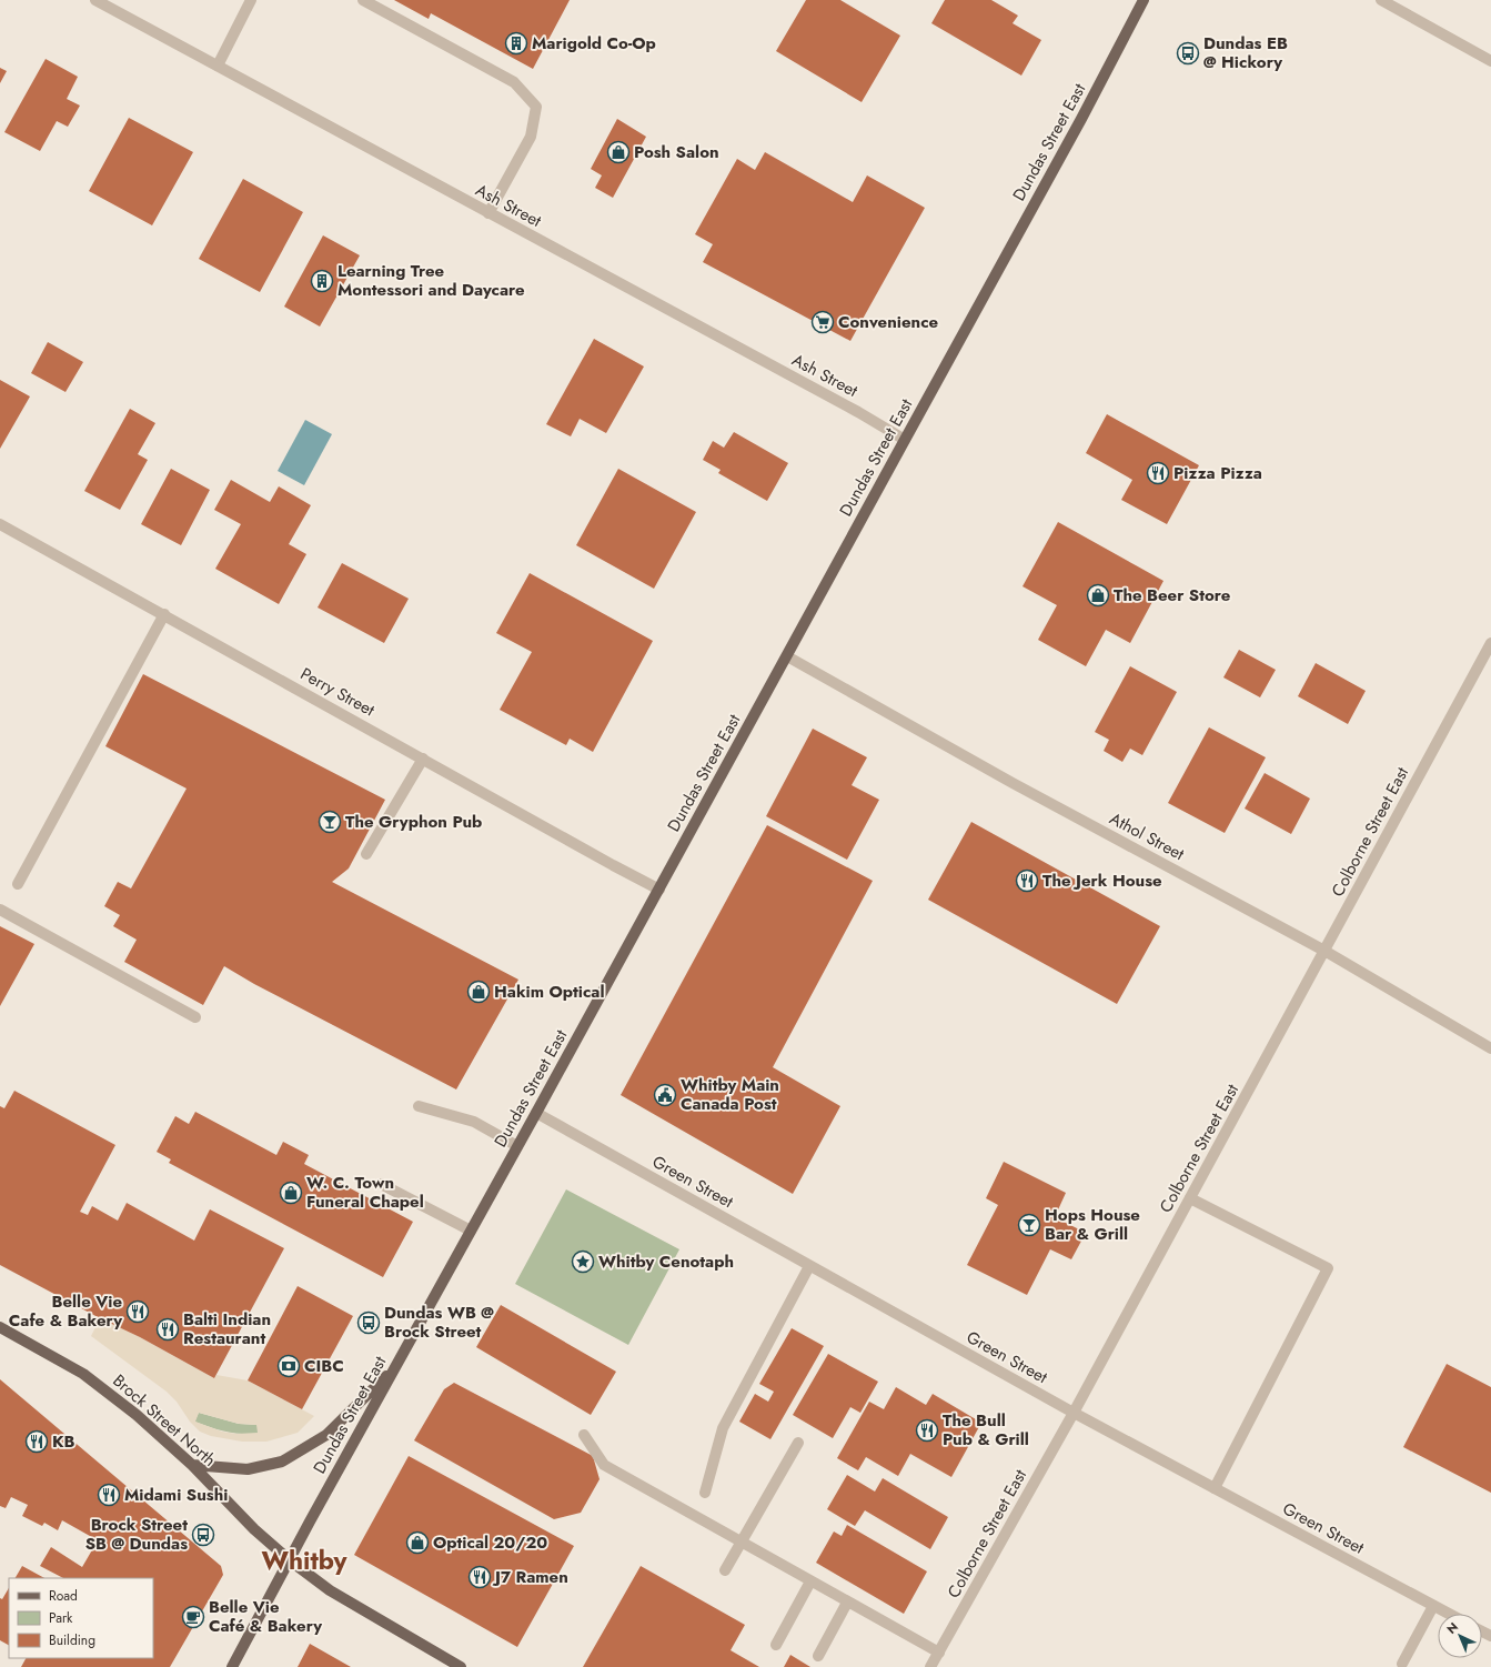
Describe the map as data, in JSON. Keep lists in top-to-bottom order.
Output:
{
  "streets": {
    "main road": ["Dundas Street East", "Brock Street North"],
    "street": [
      "Ash Street",
      "Perry Street",
      "Colborne Street East",
      "Athol Street",
      "Green Street"
    ]
  },
  "crossings": [
    ["Dundas Street East", "Ash Street"],
    ["Dundas Street East", "Perry Street"],
    ["Dundas Street East", "Athol Street"],
    ["Dundas Street East", "Green Street"],
    ["Dundas Street East", "Brock Street North"],
    ["Colborne Street East", "Athol Street"],
    ["Colborne Street East", "Green Street"]
  ],
  "districts": ["Whitby"],
  "places": {
    "building": ["Marigold Co-Op", "Learning Tree Montessori and Daycare"],
    "bus stop": ["Dundas EB @ Hickory", "Dundas WB @ Brock Street", "Brock Street SB @ Dundas"],
    "shop": [
      "Posh Salon",
      "The Beer Store",
      "Hakim Optical",
      "W. C. Town Funeral Chapel",
      "Optical 20/20"
    ],
    "supermarket": ["Convenience"],
    "restaurant": [
      "Pizza Pizza",
      "The Jerk House",
      "Belle Vie Cafe & Bakery",
      "Balti Indian Restaurant",
      "The Bull Pub & Grill",
      "KB",
      "Midami Sushi",
      "J7 Ramen"
    ],
    "bar": ["The Gryphon Pub", "Hops House Bar & Grill"],
    "public building": ["Whitby Main Canada Post"],
    "place": ["Whitby Cenotaph"],
    "bank": ["CIBC"],
    "cafe": ["Belle Vie Café & Bakery"]
  },
  "legend": ["Road", "Park", "Building"],
  "north": "top left"
}
